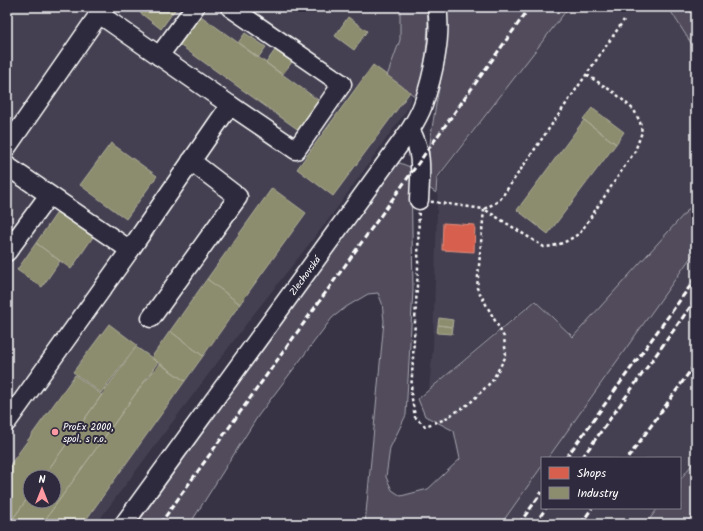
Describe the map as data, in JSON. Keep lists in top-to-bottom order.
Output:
{
  "streets": {
    "street": ["Zlechovská"]
  },
  "places": ["ProEx 2000, spol. s r.o."],
  "legend": ["Shops", "Industry"],
  "north": "top"
}
